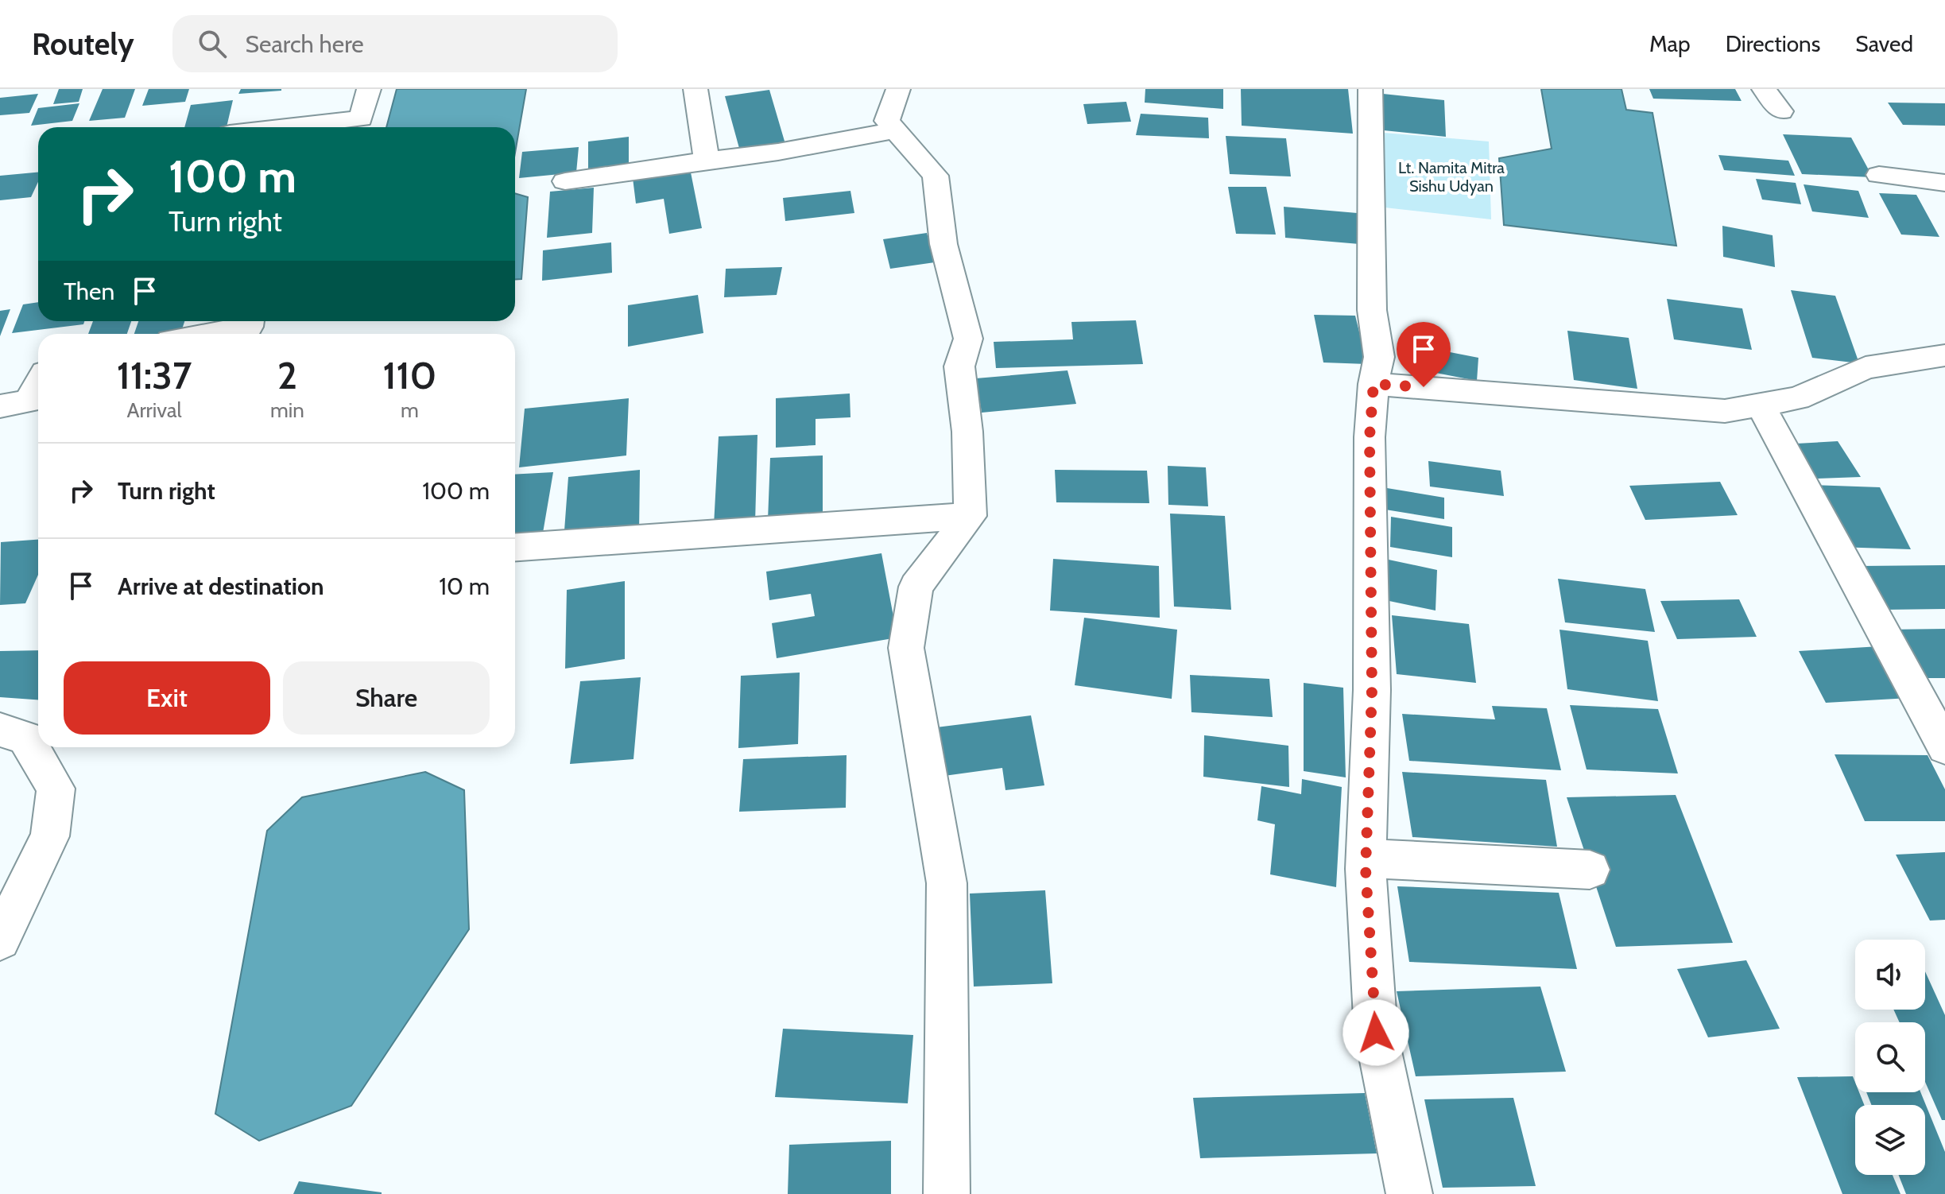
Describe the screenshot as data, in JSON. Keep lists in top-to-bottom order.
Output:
{
  "parks": ["Lt. Namita Mitra Sishu Udyan"],
  "page": {
    "header": "Routely",
    "search": "Search here",
    "nav": ["Map", "Directions", "Saved"],
    "turn": ["100 m", "Turn right"],
    "then": "Then",
    "eta": [
      "11:37",
      "Arrival",
      "2",
      "min",
      "110",
      "m"
    ],
    "list": [
      {
        "name": "Turn right",
        "value": "100 m"
      },
      {
        "name": "Arrive at destination",
        "value": "10 m"
      }
    ],
    "buttons": ["Exit", "Share"]
  }
}
